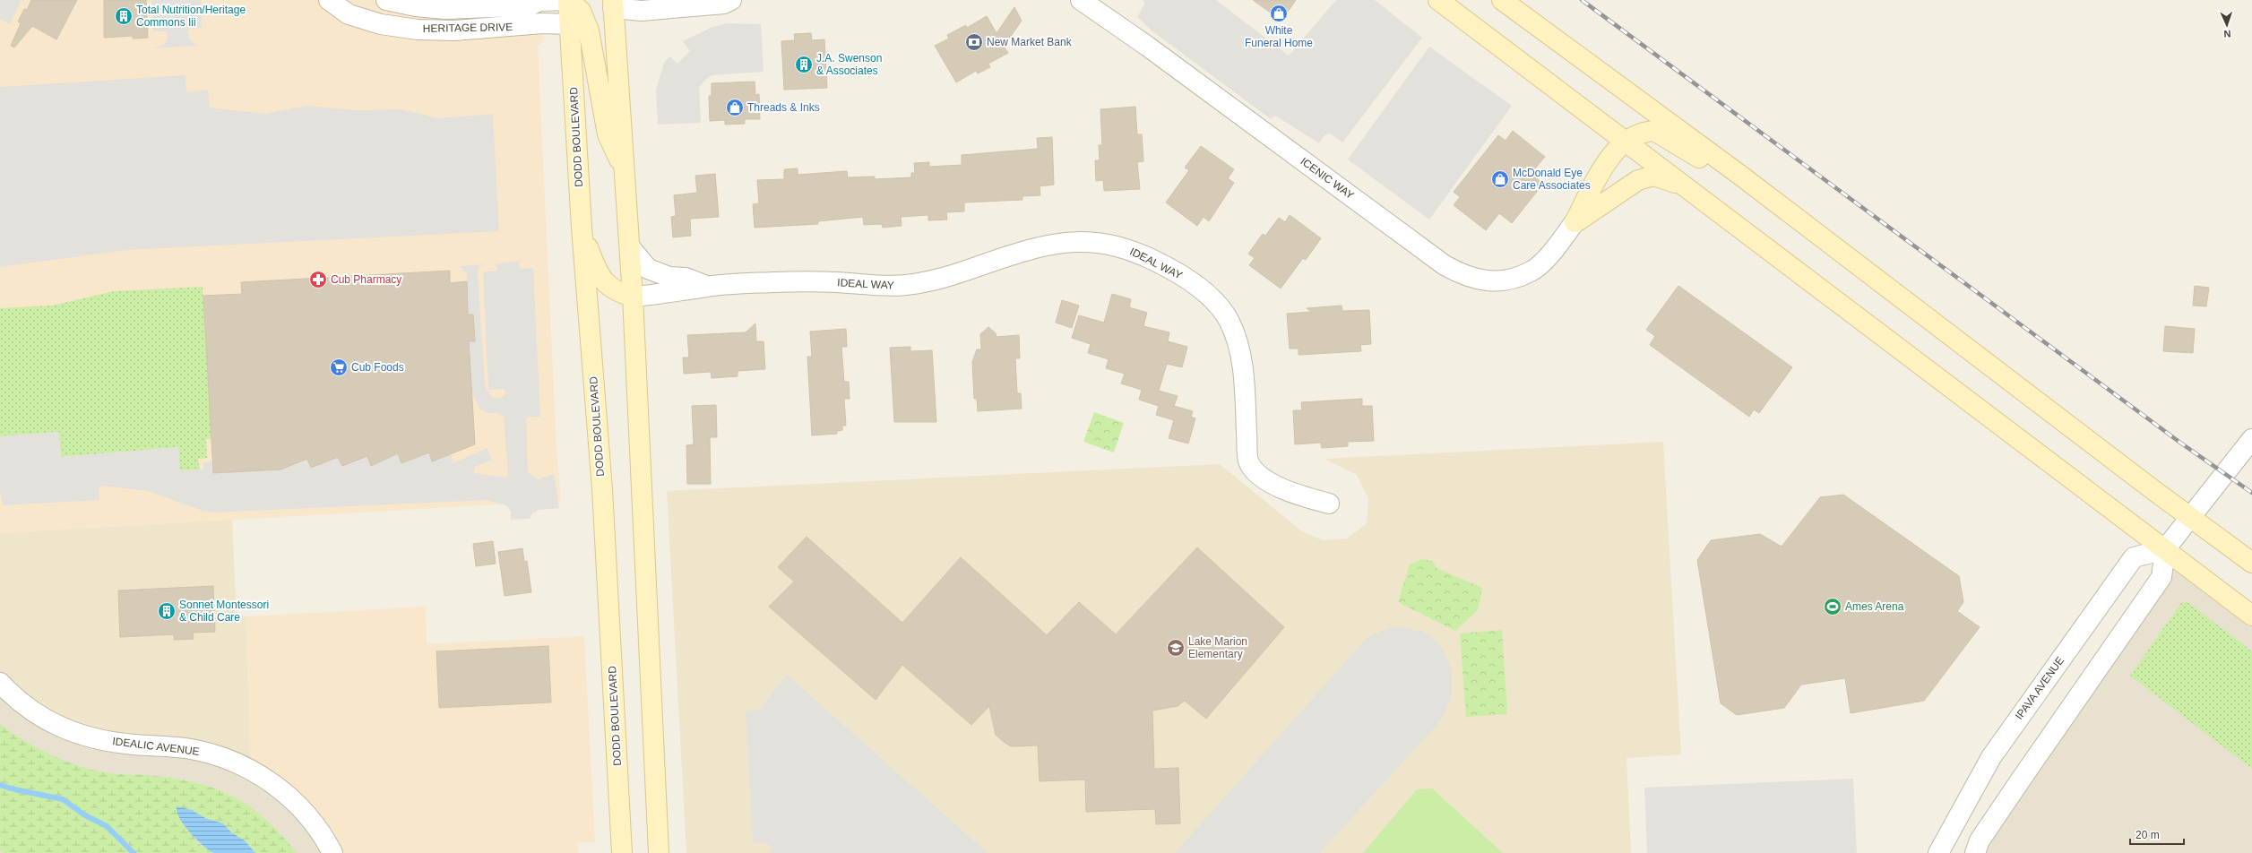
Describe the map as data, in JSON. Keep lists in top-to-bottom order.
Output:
{
  "streets": {
    "main road": ["DODD BOULEVARD"],
    "street": [
      "HERITAGE DRIVE",
      "ICENIC WAY",
      "IDEAL WAY",
      "IPAVA AVENUE",
      "IDEALIC AVENUE"
    ]
  },
  "crossings": [
    ["HERITAGE DRIVE", "DODD BOULEVARD"]
  ],
  "places": {
    "shop": ["White Funeral Home", "Threads & Inks", "McDonald Eye Care Associates"],
    "building": ["Total Nutrition/Heritage Commons Iii", "J.A. Swenson & Associates", "Sonnet Montessori & Child Care"],
    "bank": ["New Market Bank"],
    "pharmacy": ["Cub Pharmacy"],
    "supermarket": ["Cub Foods"],
    "sports": ["Ames Arena"],
    "school or university": ["Lake Marion Elementary"]
  },
  "scale_bar": "20 m",
  "north": "bottom"
}
